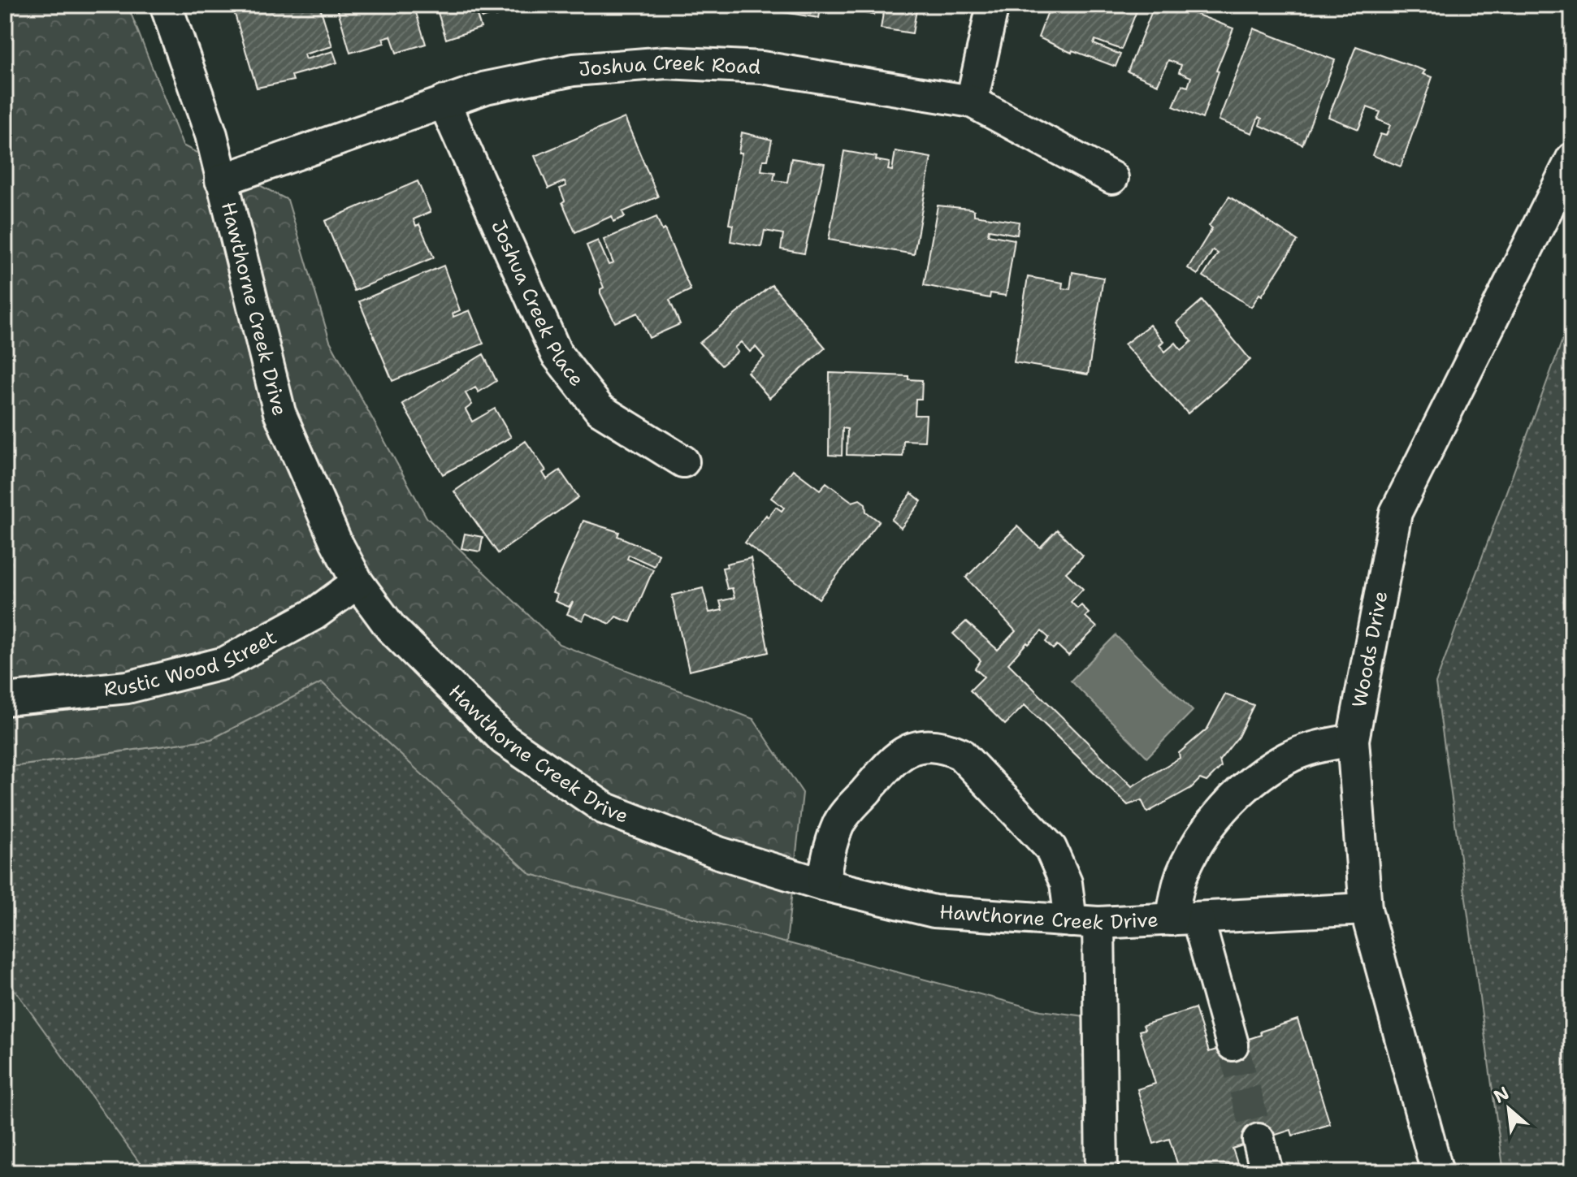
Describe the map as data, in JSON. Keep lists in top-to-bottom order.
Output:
{
  "streets": {
    "street": [
      "Joshua Creek Road",
      "Joshua Creek Place",
      "Hawthorne Creek Drive",
      "Woods Drive",
      "Rustic Wood Street"
    ]
  },
  "crossings": [
    ["Joshua Creek Road", "Joshua Creek Place"],
    ["Joshua Creek Road", "Hawthorne Creek Drive"],
    ["Hawthorne Creek Drive", "Woods Drive"],
    ["Hawthorne Creek Drive", "Rustic Wood Street"]
  ],
  "north": "top left"
}
